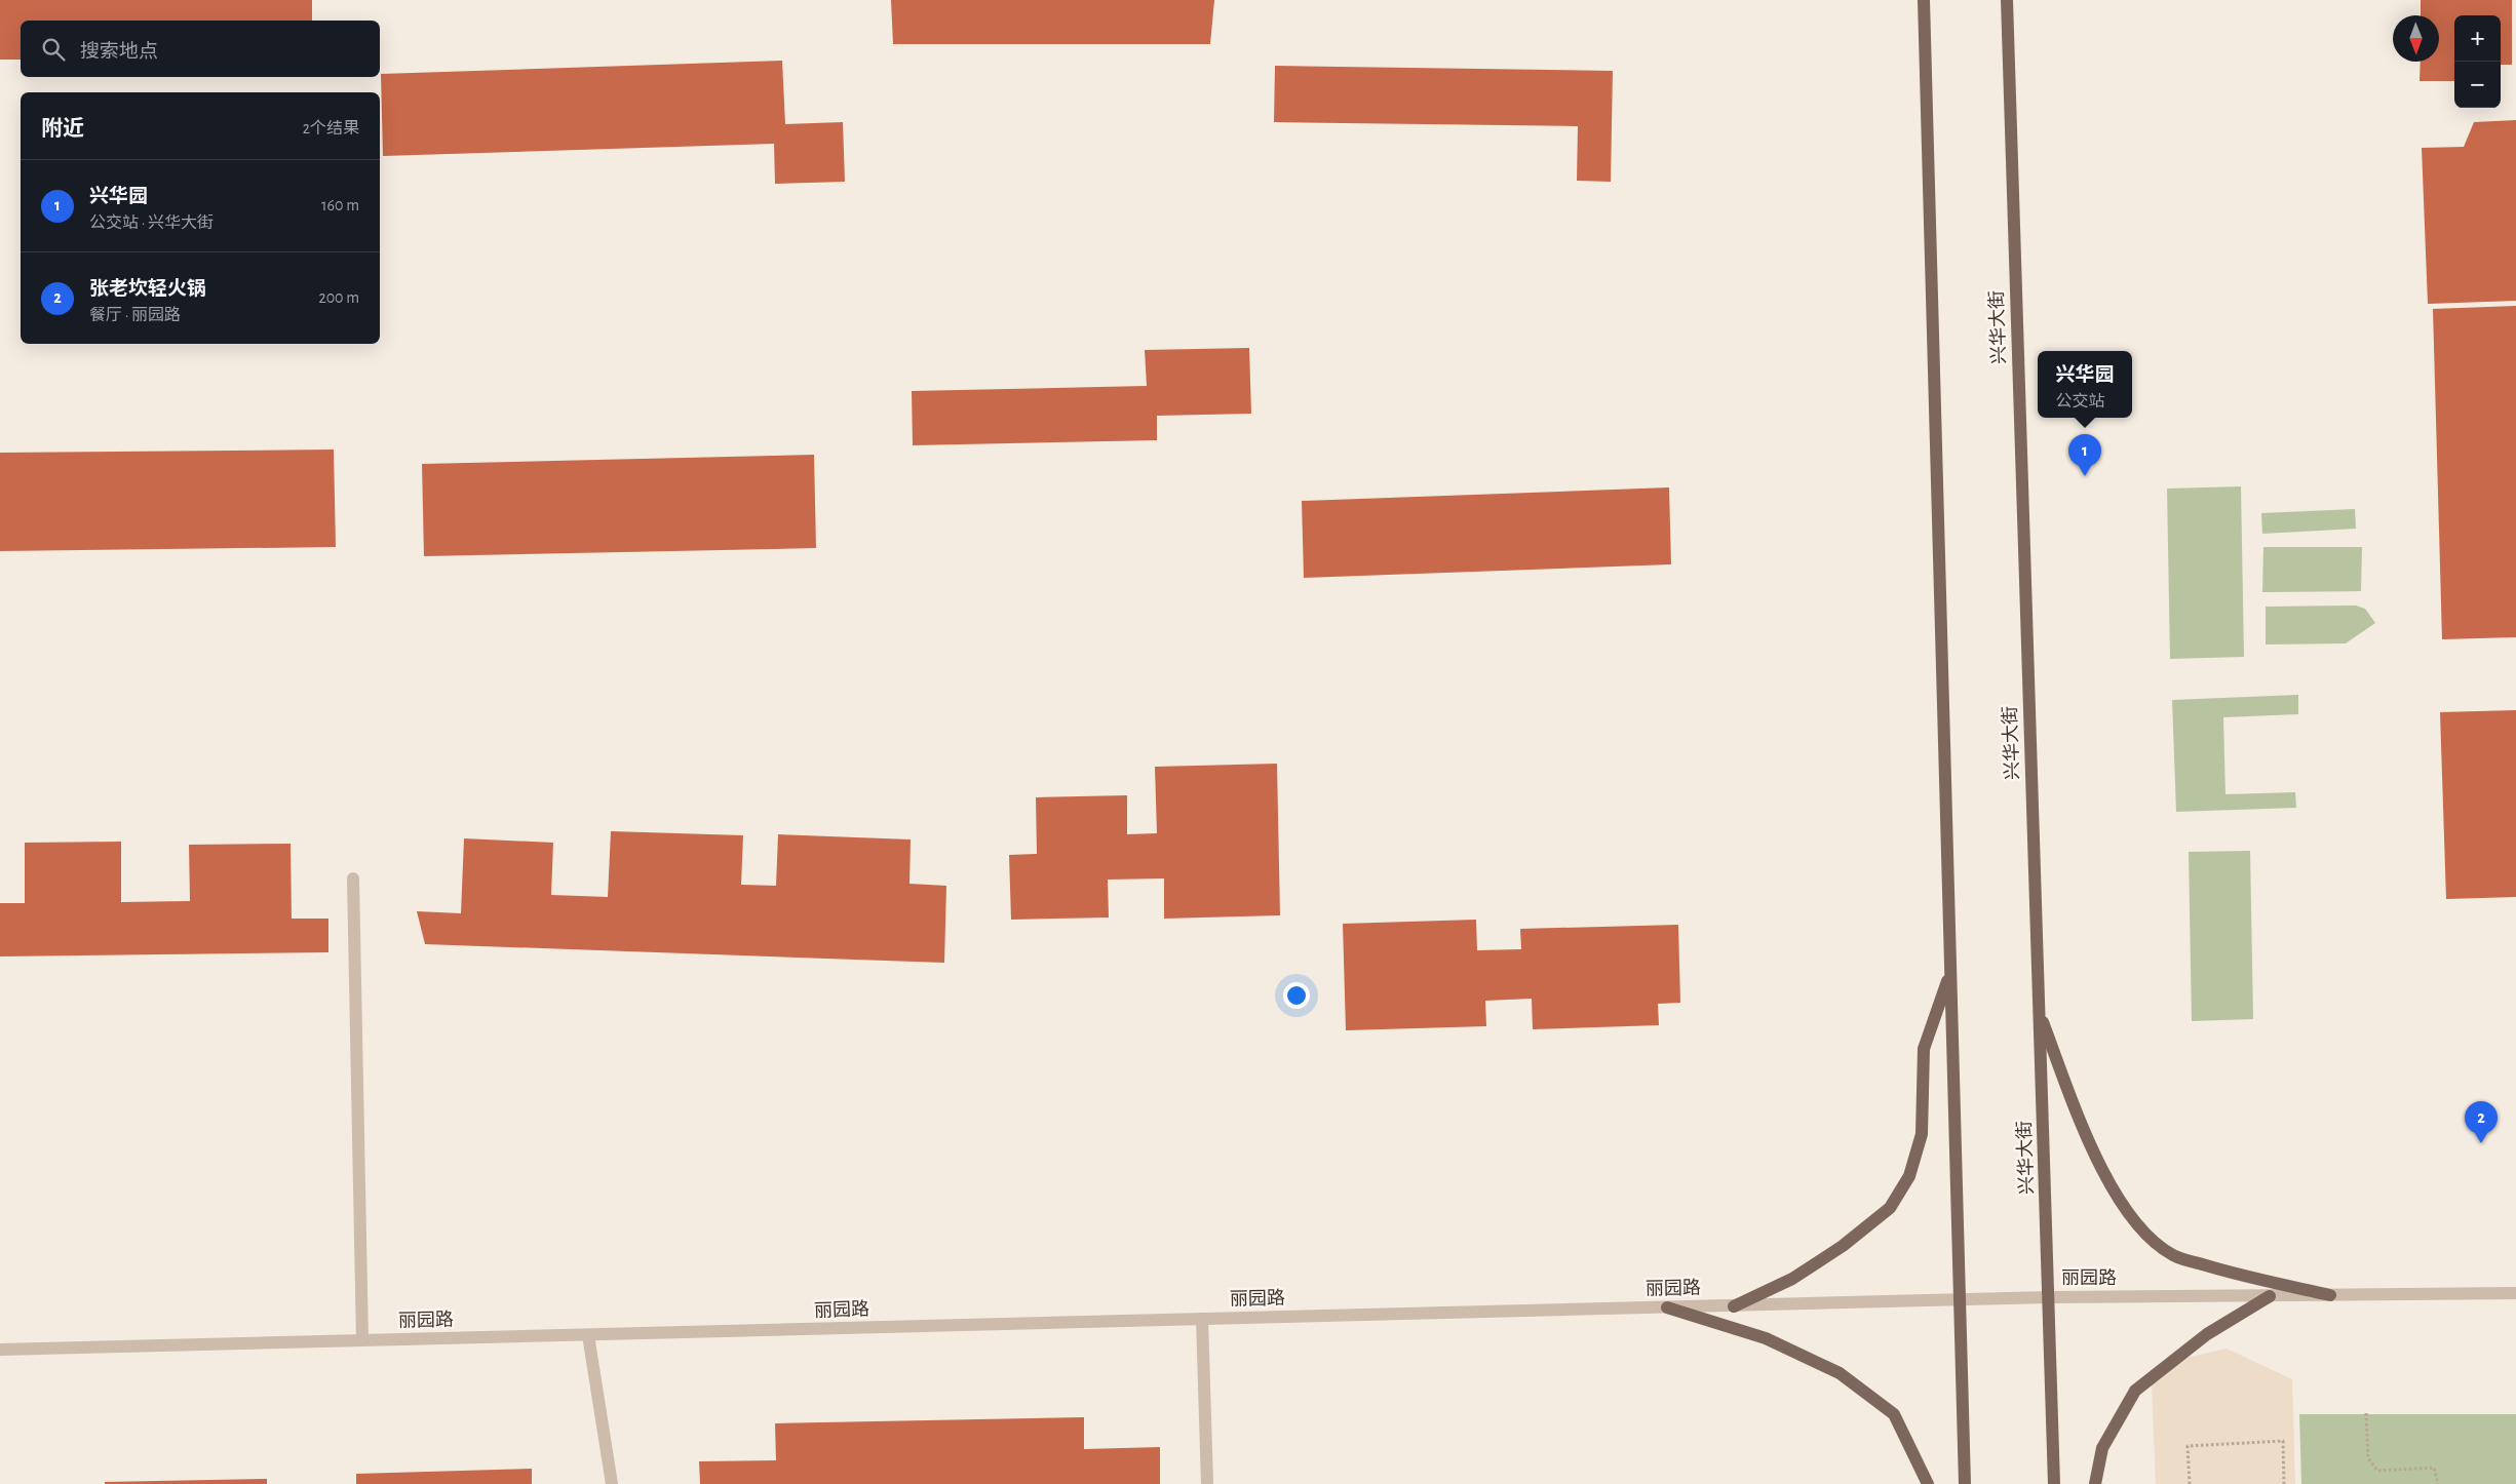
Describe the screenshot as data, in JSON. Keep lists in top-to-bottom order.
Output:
{
  "streets": {
    "main road": ["兴华大街"],
    "street": ["丽园路"]
  },
  "crossings": [
    ["兴华大街", "丽园路"]
  ],
  "north": "bottom",
  "page": {
    "map_buttons": ["+", "−"],
    "search": "搜索地点",
    "heading": ["附近", "2个结果"],
    "list": [
      {
        "mark": "1",
        "name": "兴华园",
        "note": "公交站 · 兴华大街",
        "value": "160 m"
      },
      {
        "mark": "2",
        "name": "张老坎轻火锅",
        "note": "餐厅 · 丽园路",
        "value": "200 m"
      }
    ],
    "popup": ["兴华园", "公交站"],
    "pins": ["1", "2"]
  }
}
